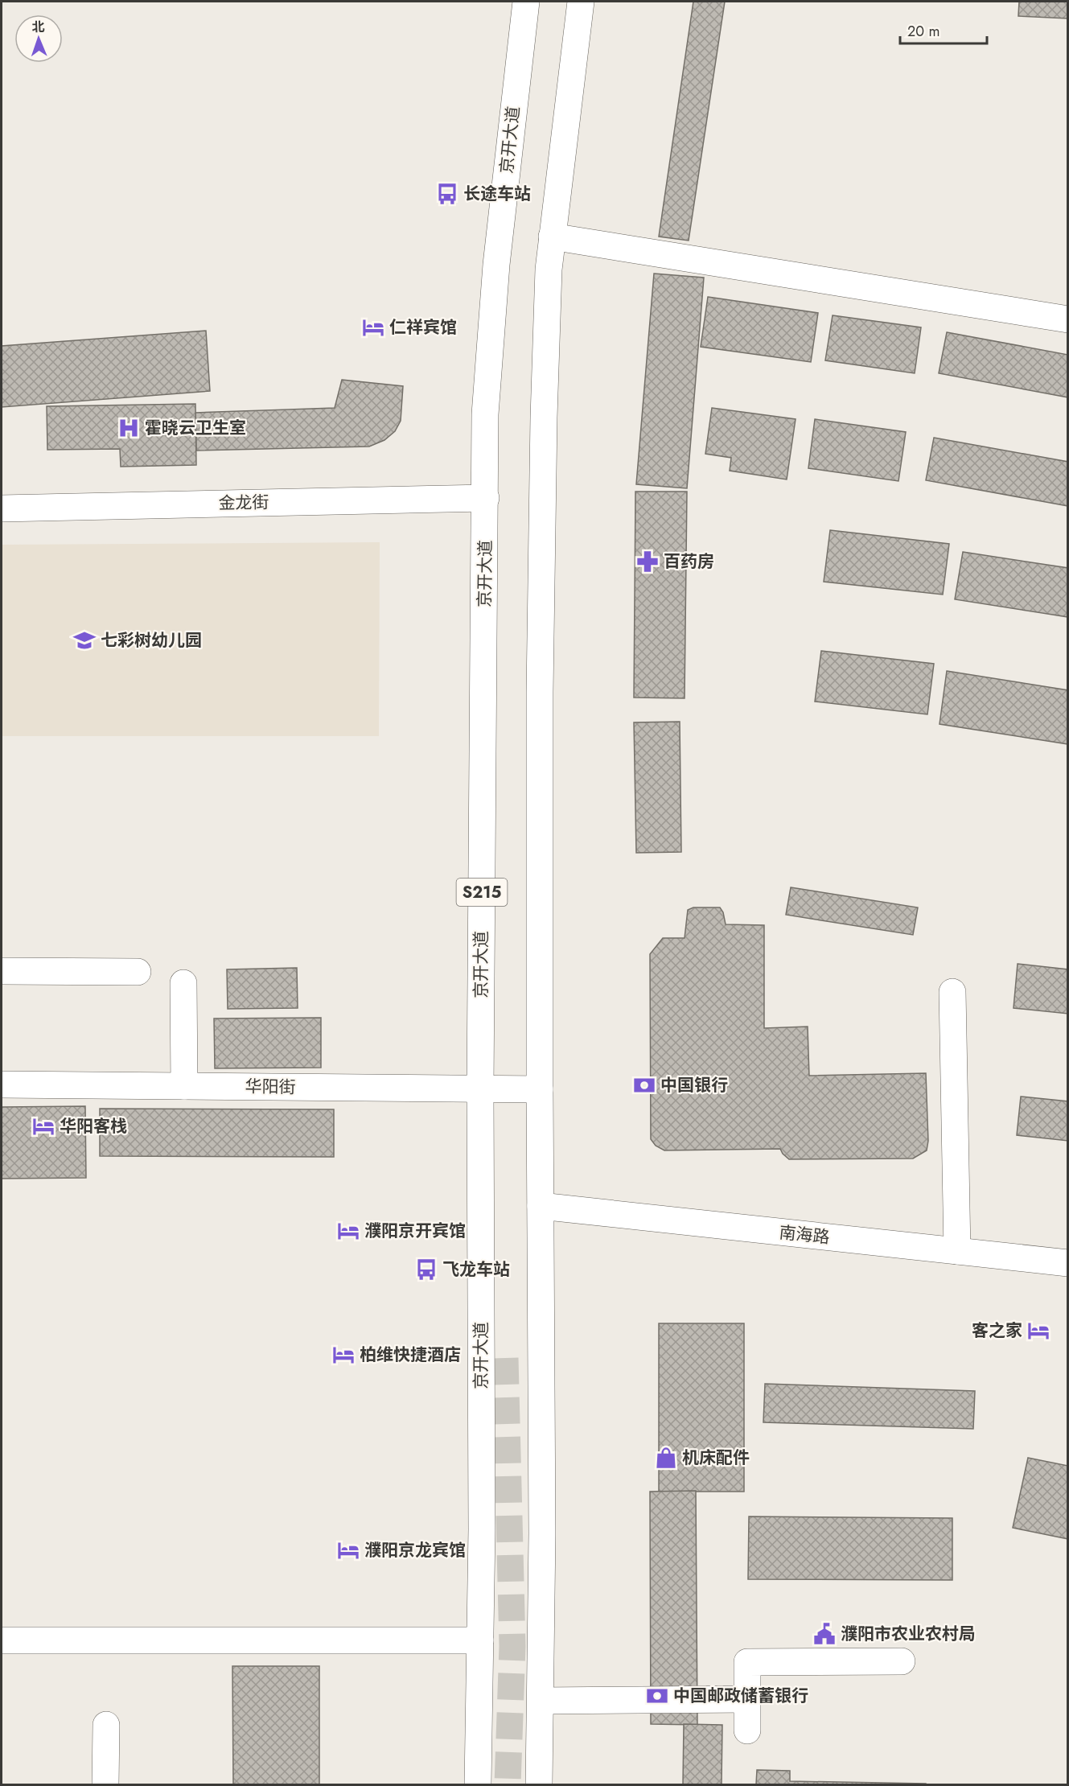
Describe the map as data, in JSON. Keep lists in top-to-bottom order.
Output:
{
  "streets": {
    "main road": [
      "京开大道",
      "金龙街",
      "S215",
      "华阳街",
      "南海路"
    ]
  },
  "crossings": [
    ["京开大道", "金龙街"],
    ["京开大道", "华阳街"]
  ],
  "places": {
    "bus stop": ["长途车站", "飞龙车站"],
    "hotel": [
      "仁祥宾馆",
      "华阳客栈",
      "濮阳京开宾馆",
      "客之家",
      "柏维快捷酒店",
      "濮阳京龙宾馆"
    ],
    "hospital": ["霍晓云卫生室"],
    "pharmacy": ["百药房"],
    "school or university": ["七彩树幼儿园"],
    "bank": ["中国银行", "中国邮政储蓄银行"],
    "shop": ["机床配件"],
    "public building": ["濮阳市农业农村局"]
  },
  "scale_bar": "20 m",
  "north": "top"
}
